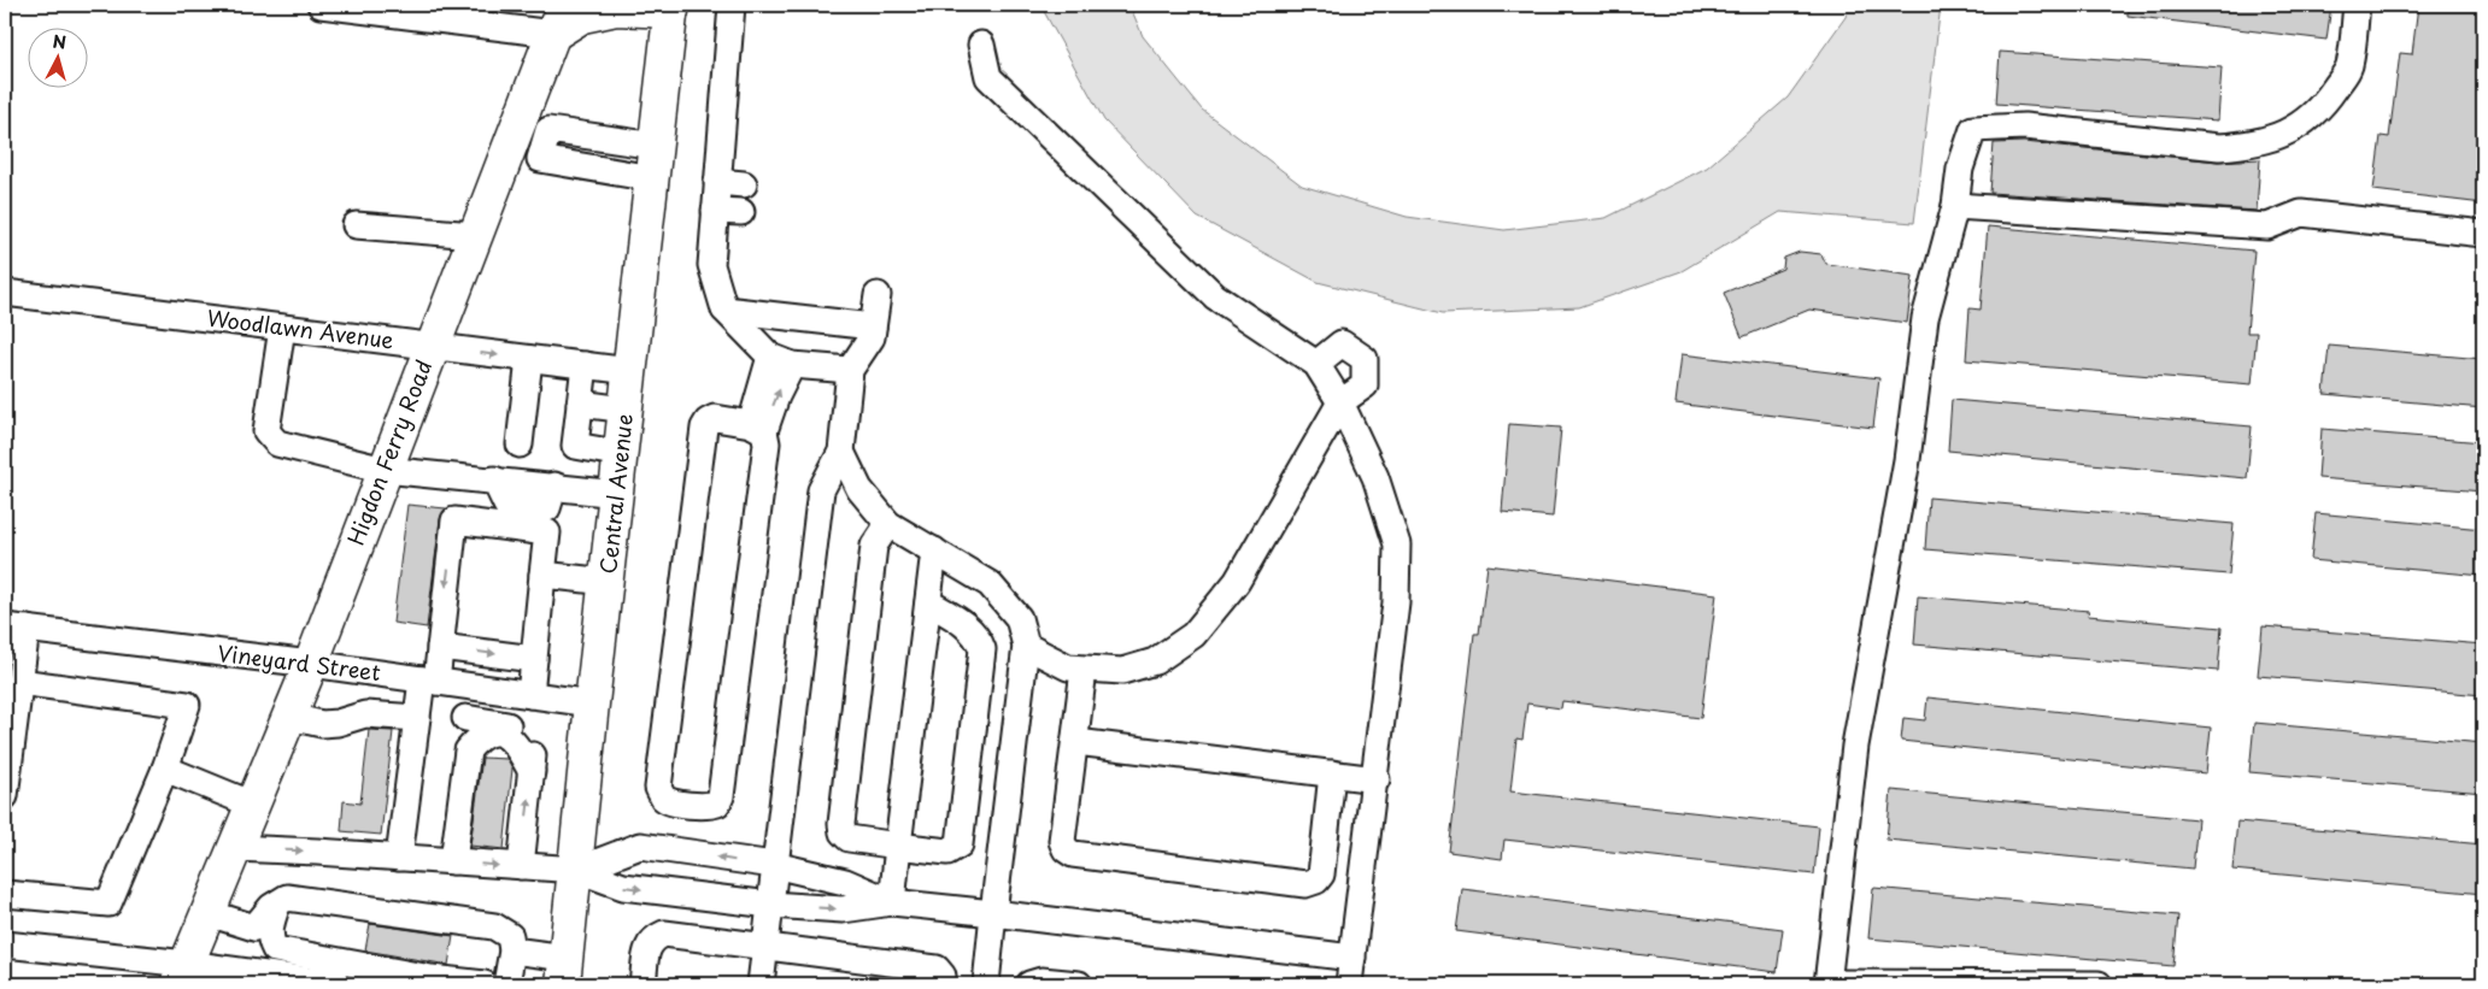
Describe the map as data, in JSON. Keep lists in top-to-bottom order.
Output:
{
  "streets": {
    "main road": ["Higdon Ferry Road", "Central Avenue"],
    "street": ["Woodlawn Avenue", "Vineyard Street"]
  },
  "crossings": [
    ["Woodlawn Avenue", "Higdon Ferry Road"],
    ["Woodlawn Avenue", "Central Avenue"],
    ["Higdon Ferry Road", "Vineyard Street"],
    ["Central Avenue", "Vineyard Street"]
  ],
  "north": "top"
}
